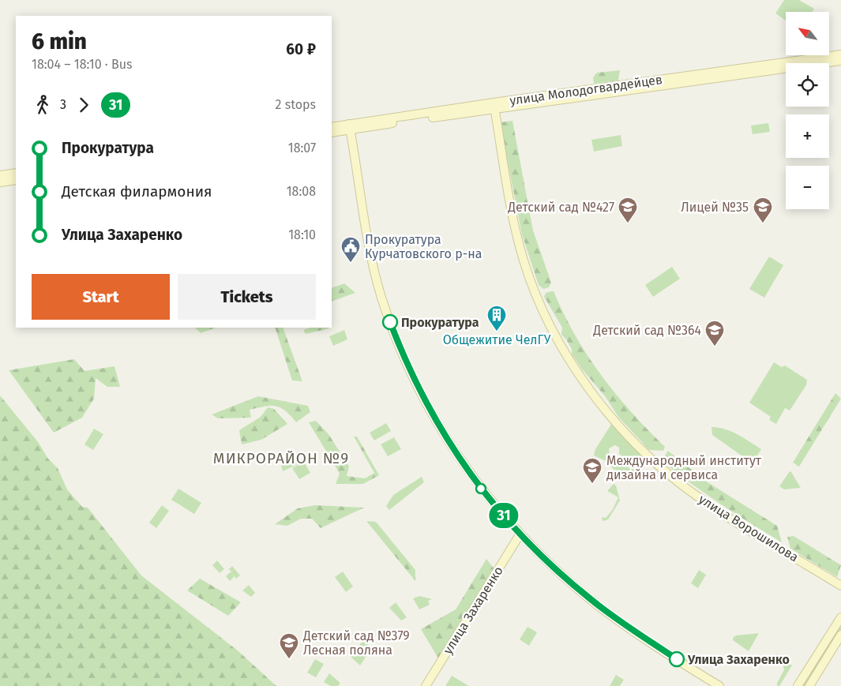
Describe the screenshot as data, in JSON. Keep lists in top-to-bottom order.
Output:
{
  "streets": {
    "street": ["улица Молодогвардейцев", "улица Ворошилова", "улица Захаренко"]
  },
  "crossings": [
    ["улица Молодогвардейцев", "улица Ворошилова"]
  ],
  "districts": ["МИКРОРАЙОН №9"],
  "places": {
    "school or university": [
      "Детский сад №427",
      "Лицей №35",
      "Детский сад №364",
      "Международный институт дизайна и сервиса",
      "Детский сад №379 Лесная поляна"
    ],
    "public building": ["Прокуратура Курчатовского р-на"],
    "other": ["Прокуратура", "Улица Захаренко"],
    "building": ["Общежитие ЧелГУ"]
  },
  "lines": ["bus line 31"],
  "north": "top left",
  "page": {
    "on_map": "31",
    "map_buttons": ["+", "−"],
    "heading": ["6 min", "18:04 – 18:10 · Bus", "60 ₽"],
    "legs": ["3", "31", "2 stops"],
    "list": [
      {
        "name": "Прокуратура",
        "value": "18:07"
      },
      {
        "name": "Детская филармония",
        "value": "18:08"
      },
      {
        "name": "Улица Захаренко",
        "value": "18:10"
      }
    ],
    "buttons": ["Start", "Tickets"]
  }
}
